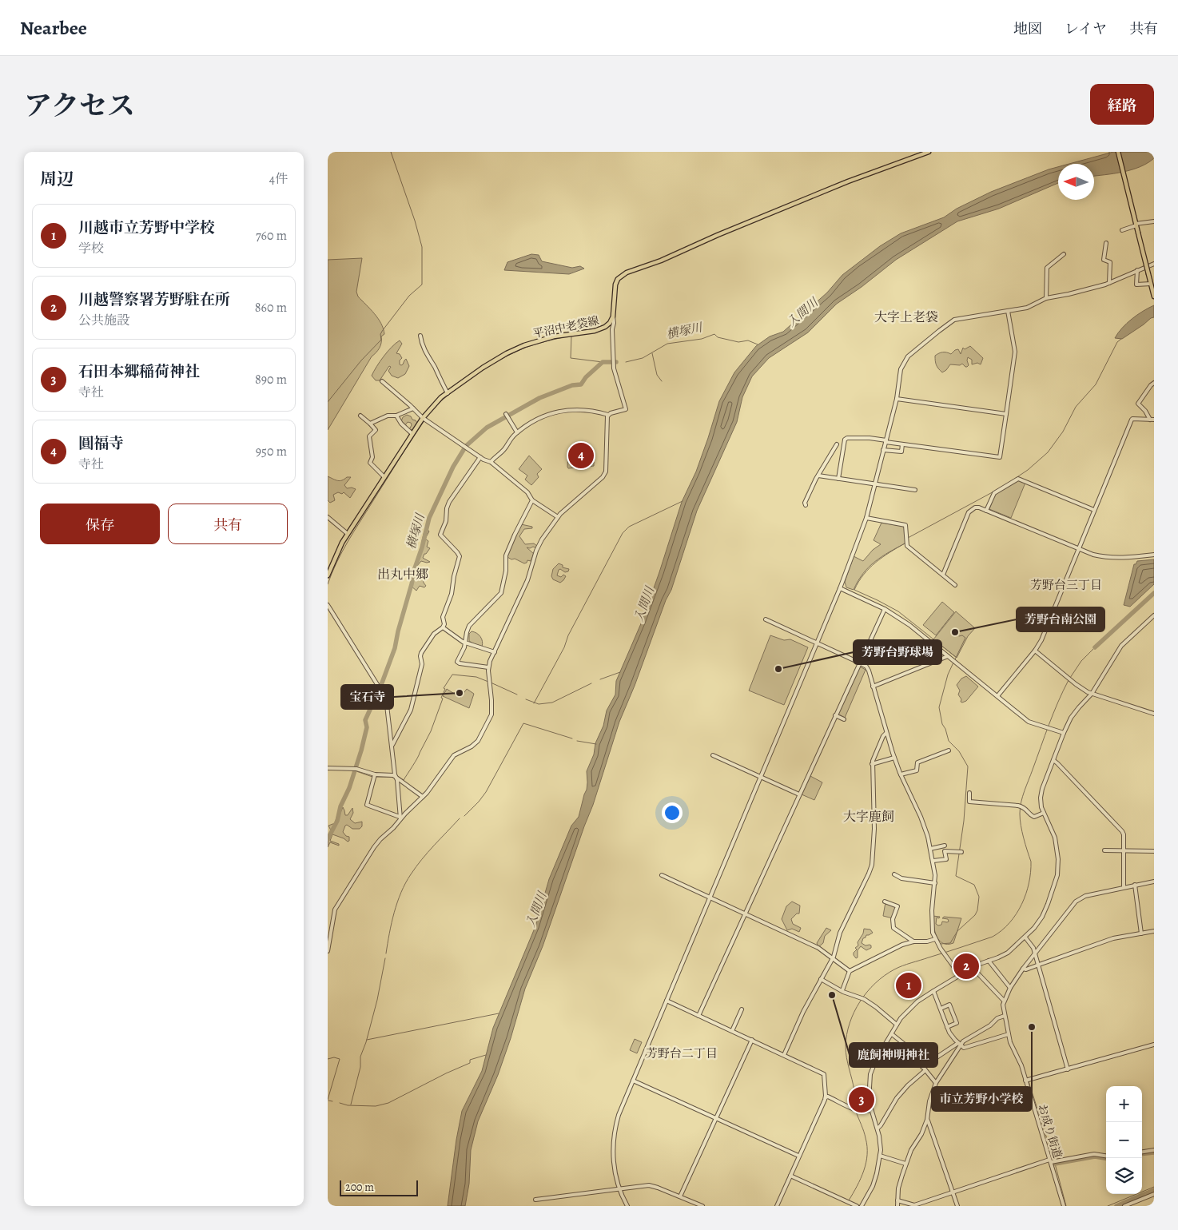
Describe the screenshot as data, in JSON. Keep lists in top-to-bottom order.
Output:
{
  "streets": {
    "main road": ["平沼中老袋線"],
    "street": ["お成り街道"]
  },
  "districts": [
    "大字上老袋",
    "出丸中郷",
    "芳野台三丁目",
    "大字鹿飼",
    "芳野台二丁目"
  ],
  "water": ["入間川", "横塚川"],
  "places": [
    "芳野台南公園",
    "芳野台野球場",
    "宝石寺",
    "鹿飼神明神社",
    "市立芳野小学校"
  ],
  "scale_bar": "200 m",
  "north": "left",
  "page": {
    "header": "Nearbee",
    "nav": ["地図", "レイヤ", "共有"],
    "title": "アクセス",
    "buttons": [
      "経路",
      ["保存", "共有"]
    ],
    "heading": ["周辺", "4件"],
    "list": [
      {
        "mark": "1",
        "name": "川越市立芳野中学校",
        "note": "学校",
        "value": "760 m"
      },
      {
        "mark": "2",
        "name": "川越警察署芳野駐在所",
        "note": "公共施設",
        "value": "860 m"
      },
      {
        "mark": "3",
        "name": "石田本郷稲荷神社",
        "note": "寺社",
        "value": "890 m"
      },
      {
        "mark": "4",
        "name": "圓福寺",
        "note": "寺社",
        "value": "950 m"
      }
    ],
    "pins": [
      "4",
      "2",
      "1",
      "3"
    ],
    "map_buttons": ["+", "−"],
    "scale": "200 m"
  }
}
